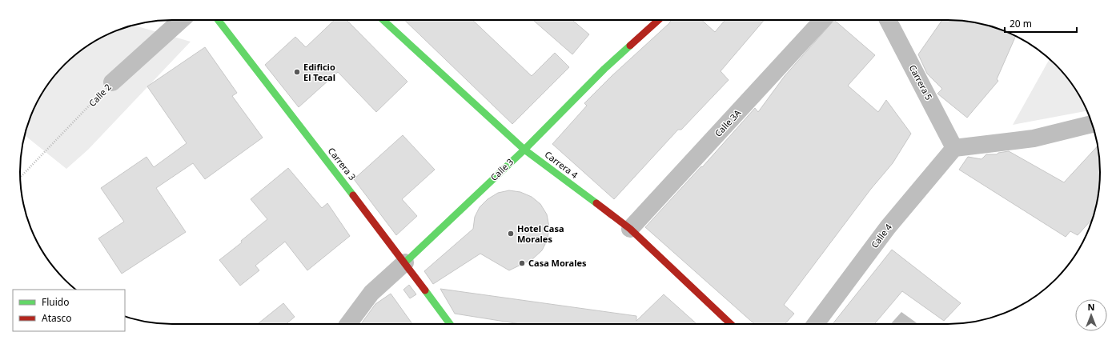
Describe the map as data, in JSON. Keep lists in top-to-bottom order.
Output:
{
  "streets": {
    "street": [
      "Carrera 5",
      "Calle 2",
      "Calle 3A",
      "Carrera 3",
      "Carrera 4",
      "Calle 3",
      "Calle 4"
    ]
  },
  "crossings": [
    ["Carrera 5", "Calle 4"],
    ["Calle 3A", "Carrera 4"],
    ["Carrera 3", "Calle 3"],
    ["Carrera 4", "Calle 3"]
  ],
  "places": ["Edificio El Tecal", "Hotel Casa Morales", "Casa Morales"],
  "legend": ["Fluido", "Atasco"],
  "scale_bar": "20 m",
  "north": "top"
}
